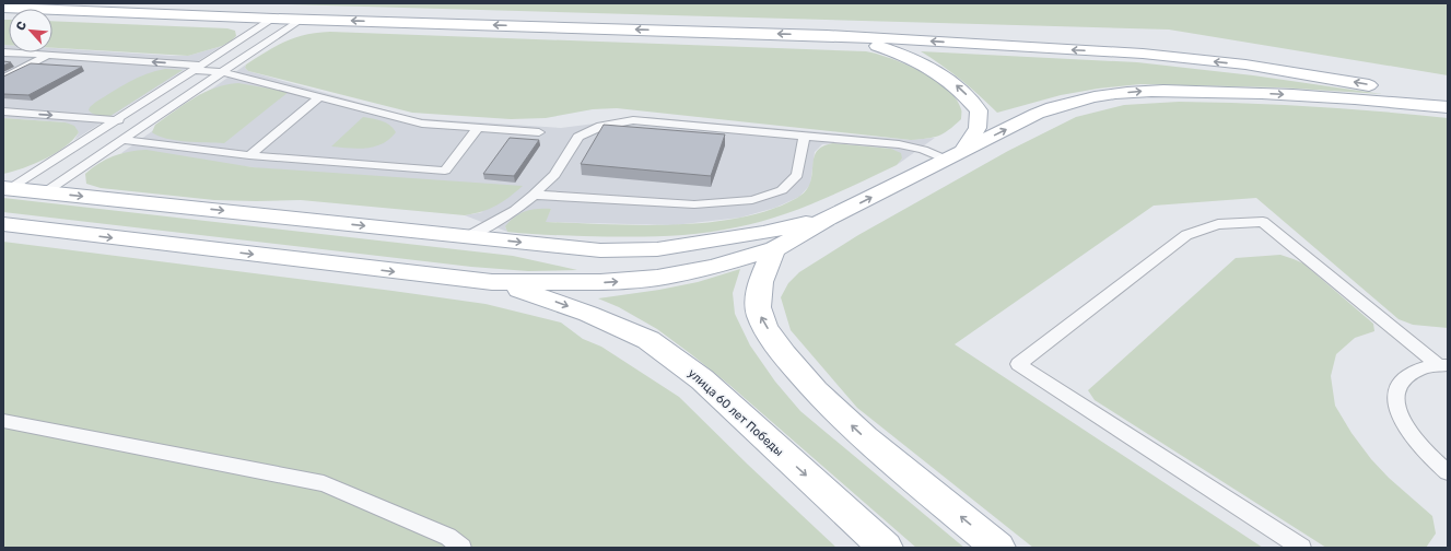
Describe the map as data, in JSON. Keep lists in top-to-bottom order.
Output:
{
  "streets": {
    "main road": ["улица 60 лет Победы"]
  },
  "one_way": ["улица 60 лет Победы"],
  "north": "top left"
}
